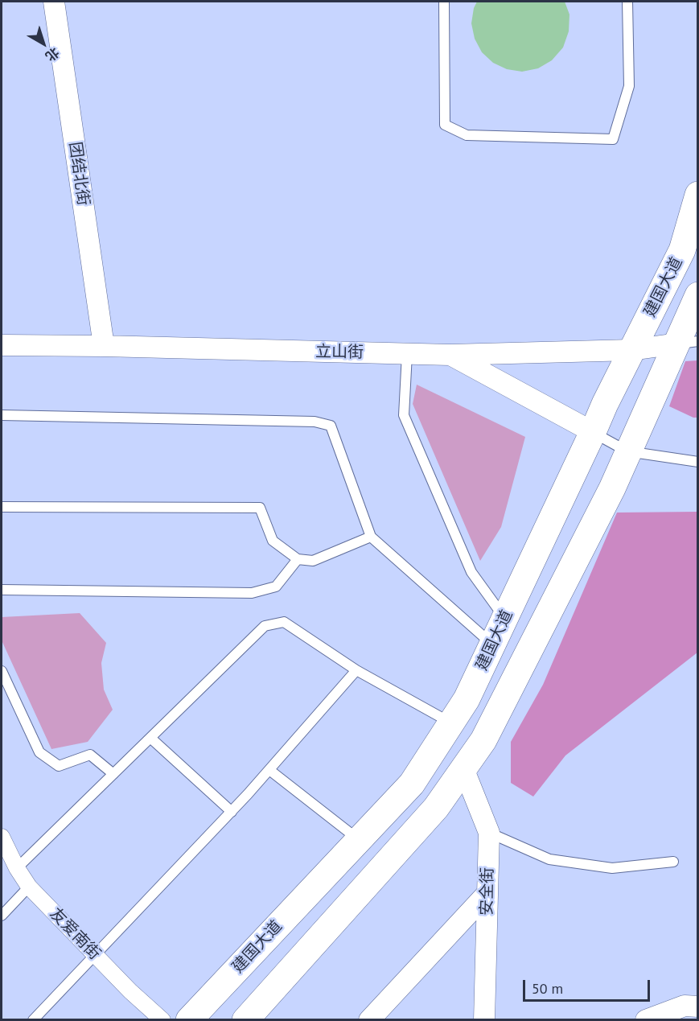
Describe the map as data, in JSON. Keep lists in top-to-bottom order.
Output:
{
  "streets": {
    "highway": ["建国大道"],
    "street": [
      "团结北街",
      "立山街",
      "安全街",
      "友爱南街"
    ]
  },
  "crossings": [
    ["团结北街", "立山街"],
    ["建国大道", "立山街"]
  ],
  "scale_bar": "50 m",
  "north": "bottom right"
}
